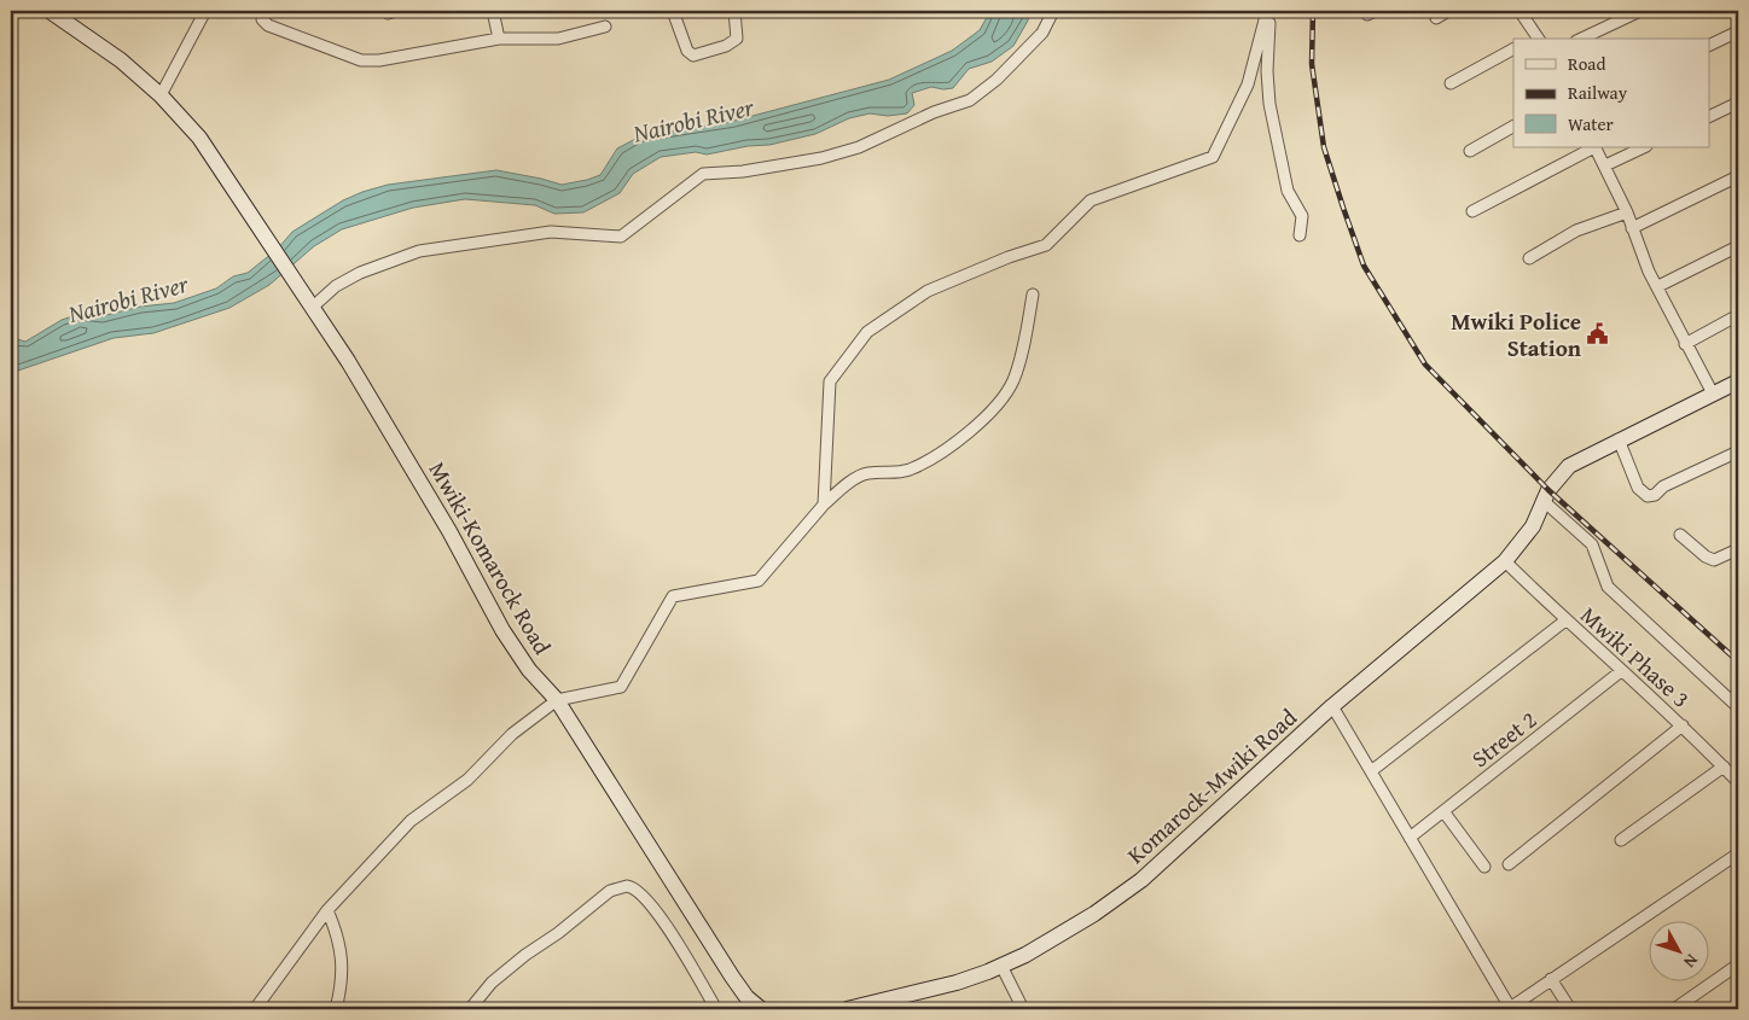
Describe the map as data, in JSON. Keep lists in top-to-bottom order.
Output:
{
  "streets": {
    "main road": ["Mwiki-Komarock Road", "Komarock-Mwiki Road"],
    "street": ["Mwiki Phase 3", "Street 2"]
  },
  "crossings": [
    ["Mwiki Phase 3", "Street 2"],
    ["Mwiki Phase 3", "Komarock-Mwiki Road"]
  ],
  "water": ["Nairobi River"],
  "places": {
    "public building": ["Mwiki Police Station"]
  },
  "legend": ["Road", "Railway", "Water"],
  "north": "bottom right"
}
